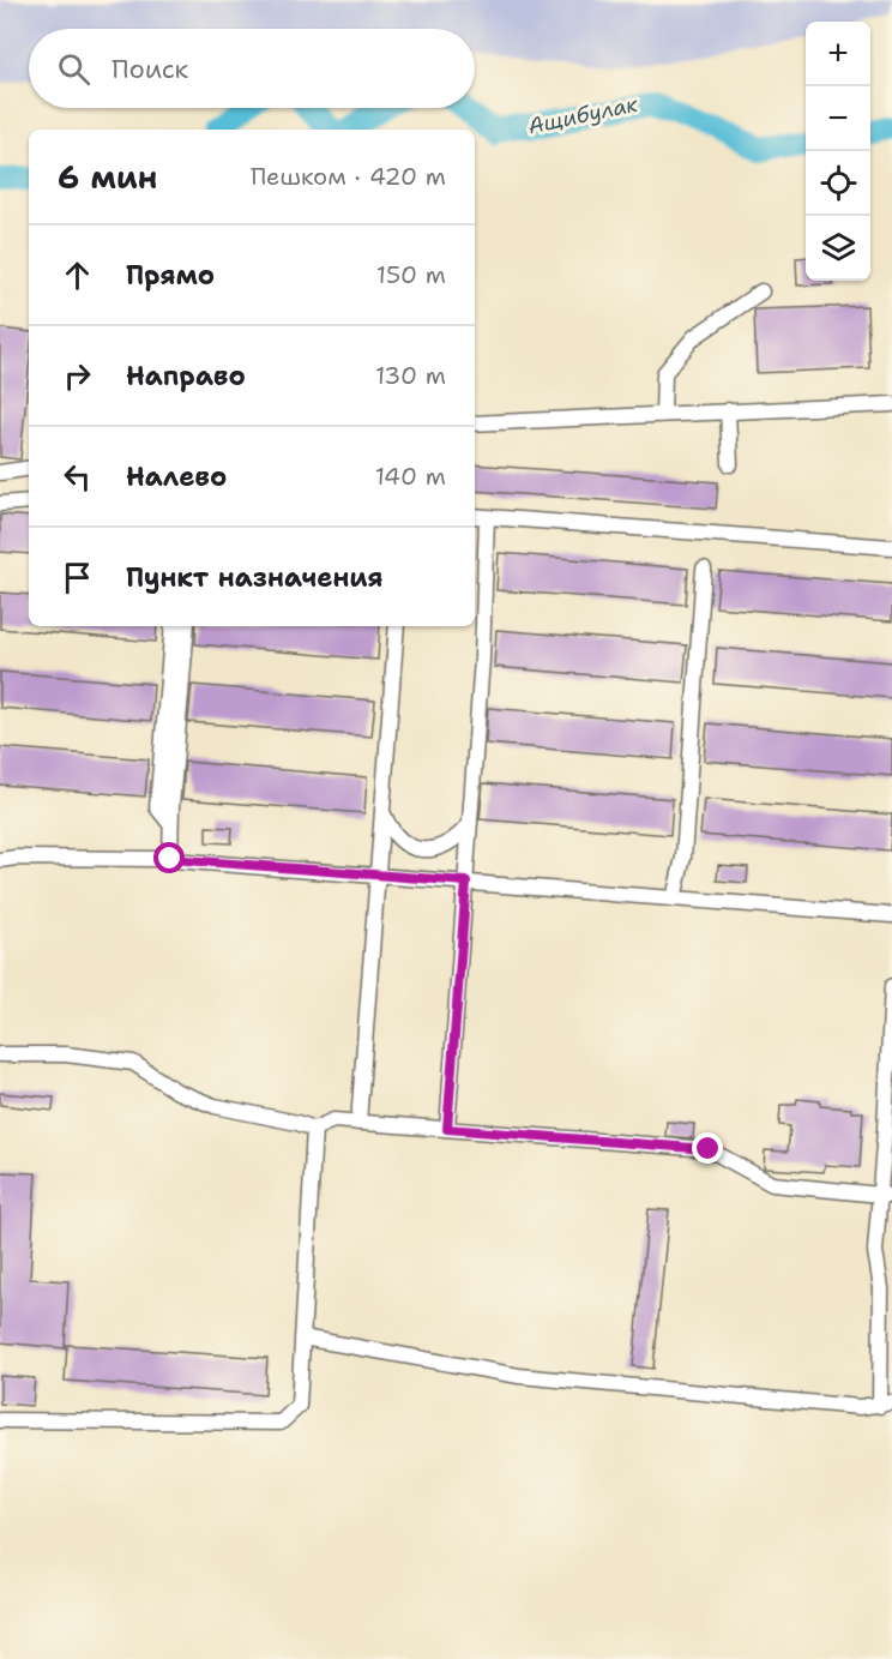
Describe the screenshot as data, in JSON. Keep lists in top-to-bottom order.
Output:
{
  "water": ["Ащибулак"],
  "page": {
    "map_buttons": ["+", "−"],
    "search": "Поиск",
    "heading": ["6 мин", "Пешком · 420 m"],
    "list": [
      ["Прямо", "150 m"],
      ["Направо", "130 m"],
      ["Налево", "140 m"],
      "Пункт назначения"
    ]
  }
}
